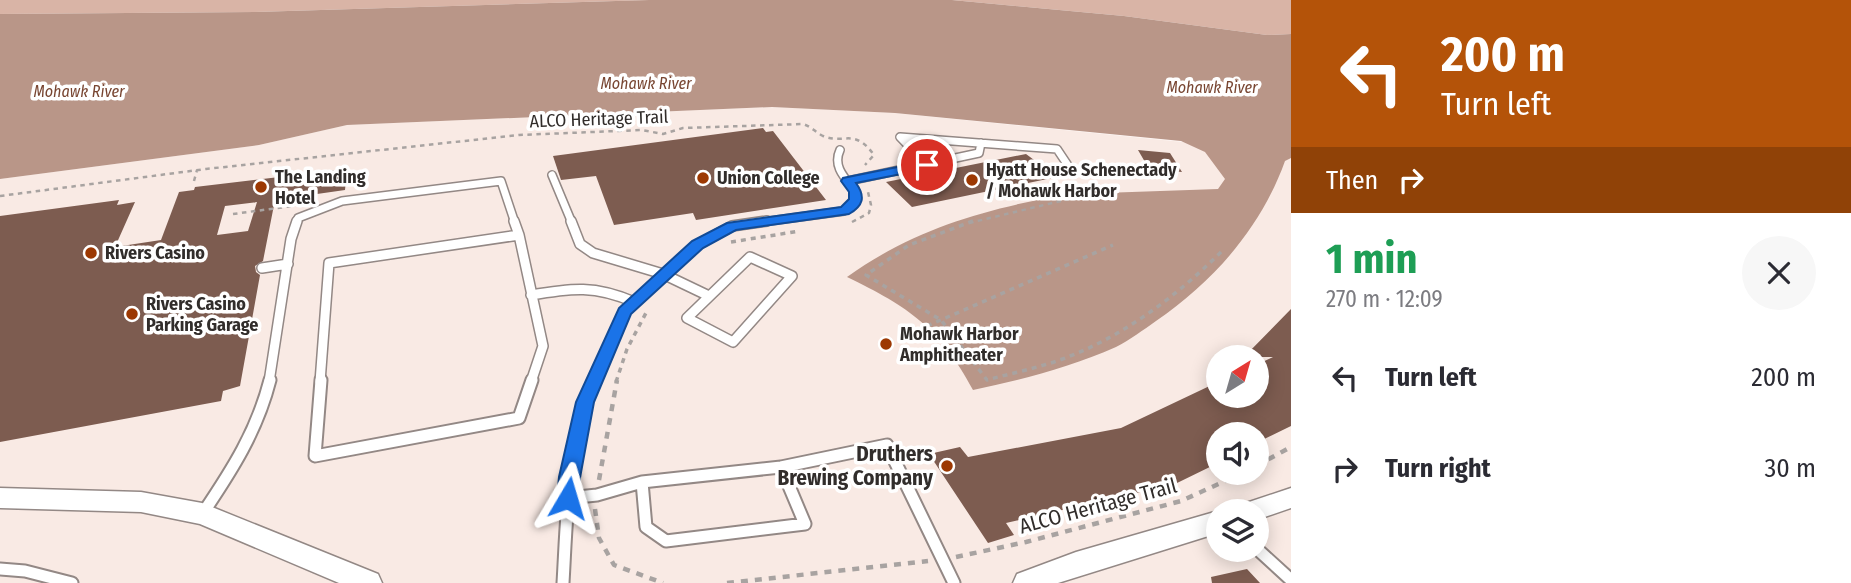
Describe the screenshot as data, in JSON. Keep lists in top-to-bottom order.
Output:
{
  "streets": {
    "path": ["ALCO Heritage Trail"]
  },
  "water": ["Mohawk River"],
  "places": [
    "Union College",
    "Hyatt House Schenectady / Mohawk Harbor",
    "The Landing Hotel",
    "Rivers Casino",
    "Rivers Casino Parking Garage",
    "Mohawk Harbor Amphitheater",
    "Druthers Brewing Company"
  ],
  "north": "top right",
  "page": {
    "turn": ["200 m", "Turn left"],
    "then": "Then",
    "heading": ["1 min", "270 m · 12:09"],
    "list": [
      {
        "name": "Turn left",
        "value": "200 m"
      },
      {
        "name": "Turn right",
        "value": "30 m"
      }
    ]
  }
}
